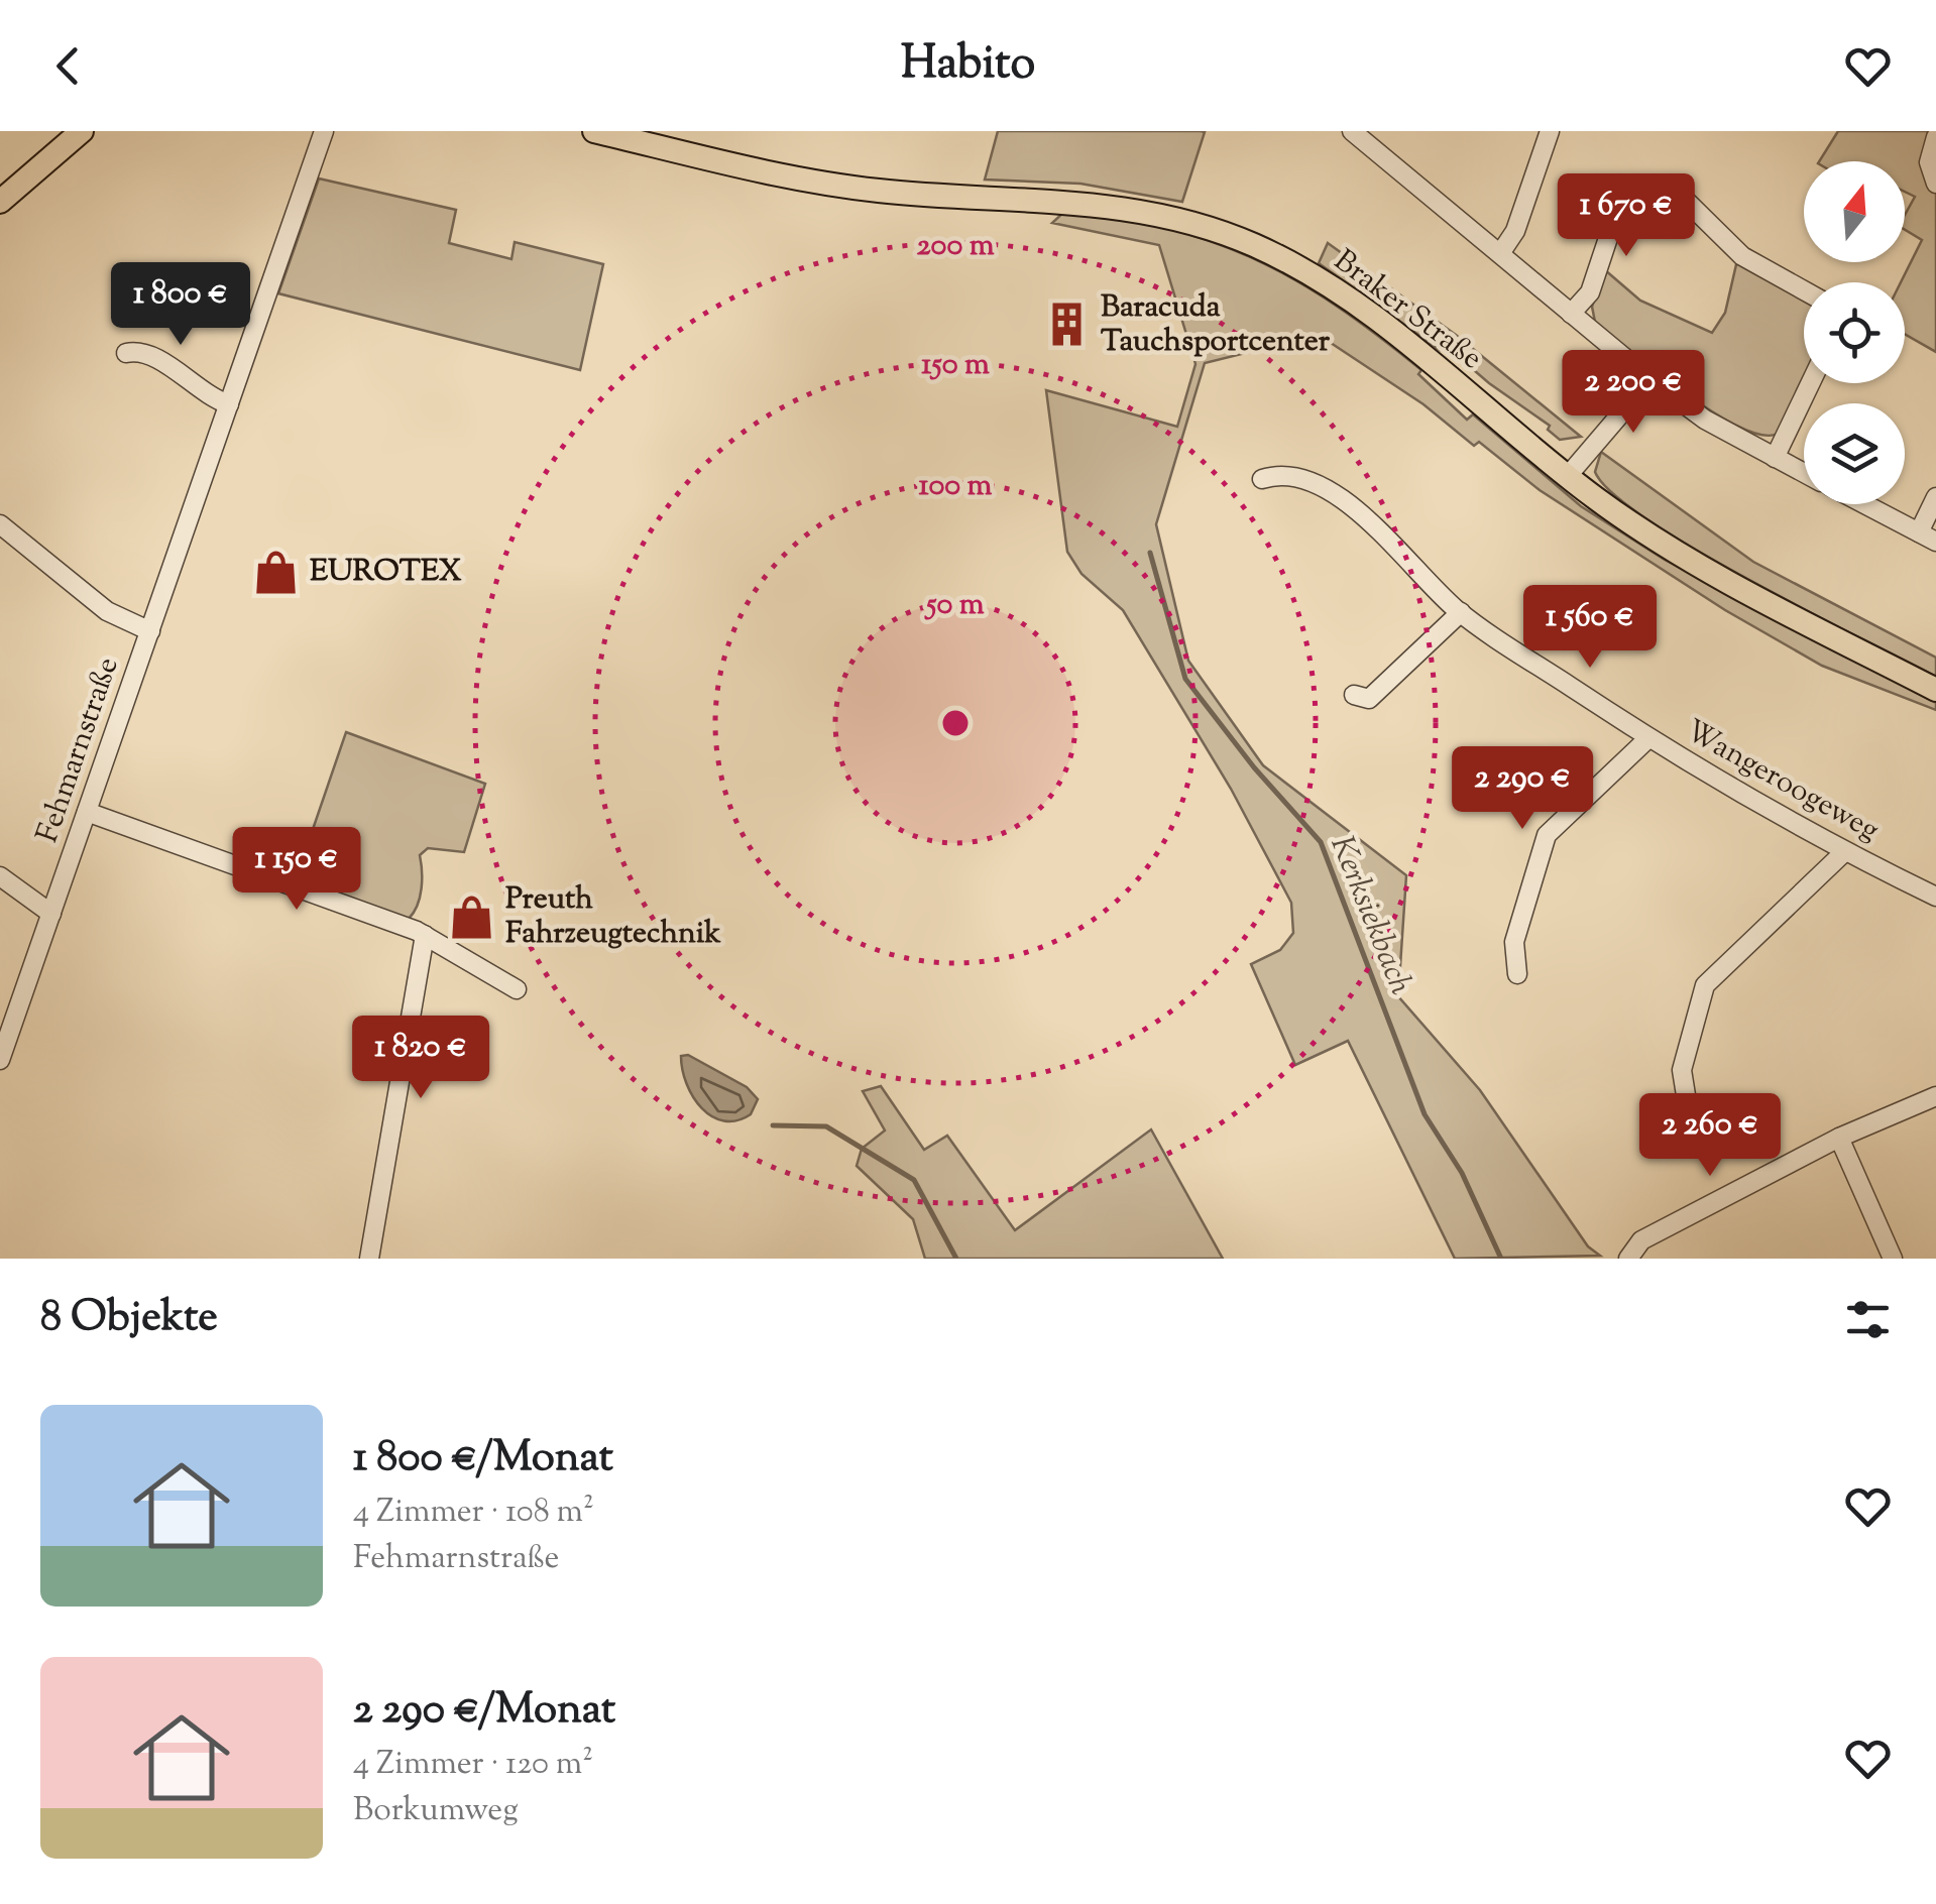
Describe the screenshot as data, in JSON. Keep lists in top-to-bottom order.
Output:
{
  "streets": {
    "main road": ["Braker Straße"],
    "street": ["Fehmarnstraße", "Wangeroogeweg"]
  },
  "water": ["Kerksiekbach"],
  "places": {
    "building": ["Baracuda Tauchsportcenter"],
    "shop": ["EUROTEX", "Preuth Fahrzeugtechnik"]
  },
  "north": "top",
  "page": {
    "header": "Habito",
    "price": [
      "1 670 €",
      "1 800 €",
      "2 200 €",
      "1 560 €",
      "2 290 €",
      "1 150 €",
      "1 820 €",
      "2 260 €"
    ],
    "heading": "8 Objekte",
    "list": [
      {
        "name": "1 800 €/Monat",
        "note": "4 Zimmer · 108 m² · Fehmarnstraße"
      },
      {
        "name": "2 290 €/Monat",
        "note": "4 Zimmer · 120 m² · Borkumweg"
      }
    ]
  },
  "rings": [
    "200 m",
    "150 m",
    "100 m",
    "50 m"
  ]
}
